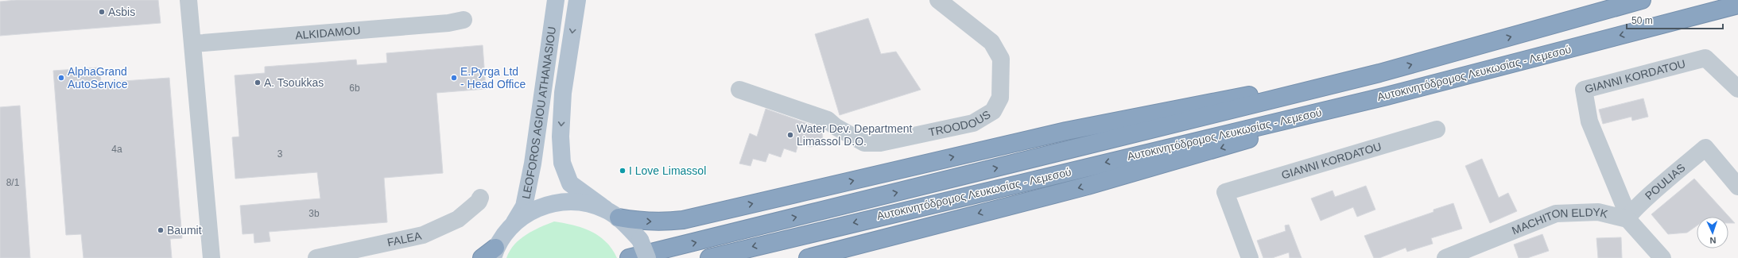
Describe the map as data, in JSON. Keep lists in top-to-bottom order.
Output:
{
  "streets": {
    "highway": ["Αυτοκινητόδρομος Λευκωσίας - Λεμεσού"],
    "main road": ["LEOFOROS AGIOU ATHANASIOU"],
    "street": [
      "ALKIDAMOU",
      "GIANNI KORDATOU",
      "TROODOUS",
      "POULIAS",
      "MACHITON ELDYK",
      "FALEA"
    ]
  },
  "crossings": [
    ["GIANNI KORDATOU", "POULIAS"],
    ["GIANNI KORDATOU", "MACHITON ELDYK"],
    ["POULIAS", "MACHITON ELDYK"]
  ],
  "places": [
    "Asbis",
    "AlphaGrand AutoService",
    "E.Pyrga Ltd - Head Office",
    "A. Tsoukkas",
    "Water Dev. Department Limassol D.O.",
    "I Love Limassol",
    "Baumit"
  ],
  "house_numbers": [
    "6b",
    "4a",
    "3",
    "8/1",
    "3b"
  ],
  "scale_bar": "50 m",
  "north": "bottom"
}
